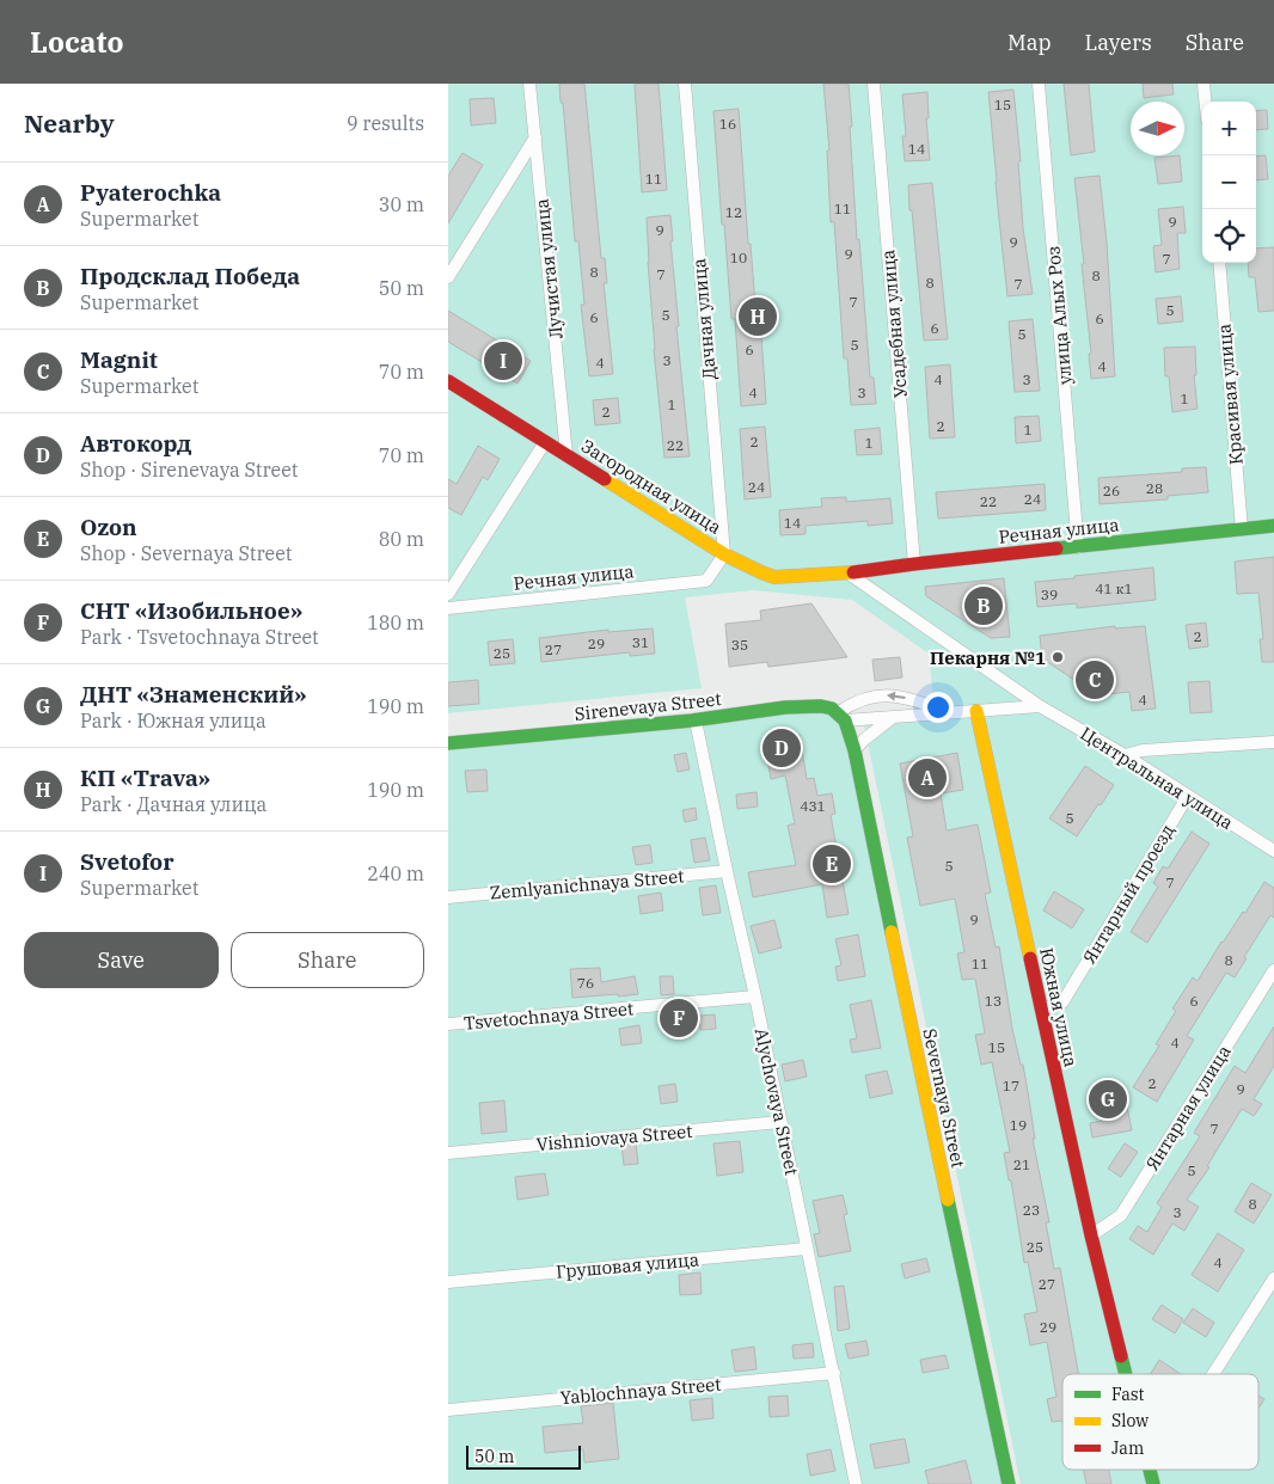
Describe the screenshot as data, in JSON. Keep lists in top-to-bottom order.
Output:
{
  "streets": {
    "street": [
      "Лучистая улица",
      "улица Алых Роз",
      "Дачная улица",
      "Усадебная улица",
      "Красивая улица",
      "Загородная улица",
      "Речная улица",
      "Sirenevaya Street",
      "Центральная улица",
      "Zemlyanichnaya Street",
      "Янтарный проезд",
      "Южная улица",
      "Tsvetochnaya Street",
      "Severnaya Street",
      "Alychovaya Street",
      "Янтарная улица",
      "Vishniovaya Street",
      "Грушовая улица",
      "Yablochnaya Street"
    ]
  },
  "crossings": [
    ["Лучистая улица", "Загородная улица"],
    ["улица Алых Роз", "Речная улица"],
    ["Дачная улица", "Загородная улица"],
    ["Дачная улица", "Речная улица"],
    ["Усадебная улица", "Речная улица"],
    ["Красивая улица", "Речная улица"],
    ["Загородная улица", "Речная улица"],
    ["Загородная улица", "Центральная улица"],
    ["Речная улица", "Центральная улица"],
    ["Sirenevaya Street", "Severnaya Street"],
    ["Sirenevaya Street", "Alychovaya Street"],
    ["Центральная улица", "Янтарный проезд"],
    ["Zemlyanichnaya Street", "Alychovaya Street"],
    ["Янтарный проезд", "Южная улица"],
    ["Южная улица", "Янтарная улица"],
    ["Tsvetochnaya Street", "Alychovaya Street"],
    ["Alychovaya Street", "Vishniovaya Street"],
    ["Alychovaya Street", "Грушовая улица"],
    ["Alychovaya Street", "Yablochnaya Street"]
  ],
  "places": ["Пекарня №1"],
  "house_numbers": [
    "15",
    "16",
    "14",
    "11",
    "11",
    "12",
    "9",
    "9",
    "9",
    "9",
    "10",
    "7",
    "8",
    "7",
    "8",
    "8",
    "7",
    "7",
    "5",
    "5",
    "6",
    "6",
    "6",
    "5",
    "5",
    "6",
    "3",
    "4",
    "4",
    "4",
    "3",
    "4",
    "3",
    "1",
    "1",
    "2",
    "2",
    "1",
    "2",
    "1",
    "22",
    "24",
    "28",
    "26",
    "24",
    "22",
    "14",
    "41 к1",
    "39",
    "2",
    "31",
    "29",
    "35",
    "27",
    "25",
    "4",
    "431",
    "5",
    "5",
    "7",
    "9",
    "8",
    "11",
    "76",
    "13",
    "6",
    "4",
    "15",
    "2",
    "17",
    "9",
    "19",
    "7",
    "21",
    "5",
    "8",
    "23",
    "3",
    "25",
    "4",
    "27",
    "29"
  ],
  "legend": ["Fast", "Slow", "Jam"],
  "scale_bar": "50 m",
  "north": "right",
  "page": {
    "header": "Locato",
    "nav": ["Map", "Layers", "Share"],
    "heading": ["Nearby", "9 results"],
    "map_buttons": ["+", "−"],
    "list": [
      {
        "mark": "A",
        "name": "Pyaterochka",
        "note": "Supermarket",
        "value": "30 m"
      },
      {
        "mark": "B",
        "name": "Продсклад Победа",
        "note": "Supermarket",
        "value": "50 m"
      },
      {
        "mark": "C",
        "name": "Magnit",
        "note": "Supermarket",
        "value": "70 m"
      },
      {
        "mark": "D",
        "name": "Автокорд",
        "note": "Shop · Sirenevaya Street",
        "value": "70 m"
      },
      {
        "mark": "E",
        "name": "Ozon",
        "note": "Shop · Severnaya Street",
        "value": "80 m"
      },
      {
        "mark": "F",
        "name": "СНТ «Изобильное»",
        "note": "Park · Tsvetochnaya Street",
        "value": "180 m"
      },
      {
        "mark": "G",
        "name": "ДНТ «Знаменский»",
        "note": "Park · Южная улица",
        "value": "190 m"
      },
      {
        "mark": "H",
        "name": "КП «Trava»",
        "note": "Park · Дачная улица",
        "value": "190 m"
      },
      {
        "mark": "I",
        "name": "Svetofor",
        "note": "Supermarket",
        "value": "240 m"
      }
    ],
    "pins": [
      "H",
      "I",
      "B",
      "C",
      "D",
      "A",
      "E",
      "F",
      "G"
    ],
    "buttons": ["Save", "Share"],
    "scale": "50 m"
  }
}
